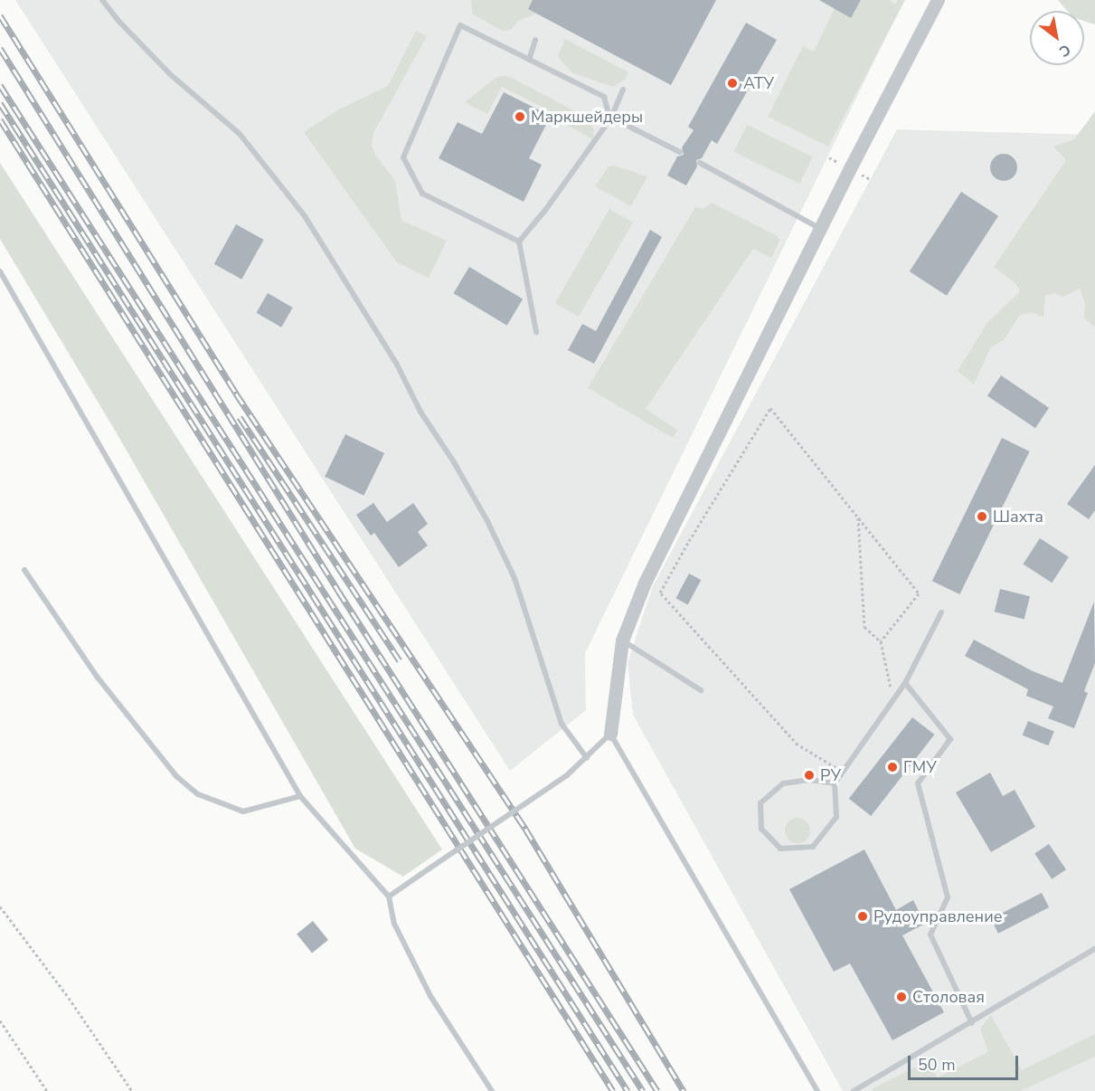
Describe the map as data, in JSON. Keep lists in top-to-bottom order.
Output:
{
  "places": [
    "АТУ",
    "Маркшейдеры",
    "Шахта",
    "ГМУ",
    "РУ",
    "Рудоуправление",
    "Столовая"
  ],
  "scale_bar": "50 m",
  "north": "bottom right"
}
